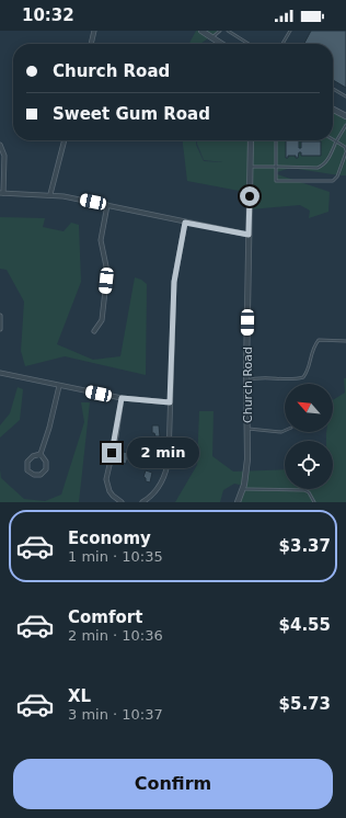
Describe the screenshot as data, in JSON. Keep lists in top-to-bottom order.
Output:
{
  "streets": {
    "street": ["Church Road"]
  },
  "north": "top left",
  "page": {
    "status": "10:32",
    "banner": ["Church Road", "Sweet Gum Road"],
    "bubble": "2 min",
    "list": [
      {
        "name": "Economy",
        "note": "1 min · 10:35",
        "value": "$3.37"
      },
      {
        "name": "Comfort",
        "note": "2 min · 10:36",
        "value": "$4.55"
      },
      {
        "name": "XL",
        "note": "3 min · 10:37",
        "value": "$5.73"
      }
    ],
    "buttons": "Confirm"
  }
}
